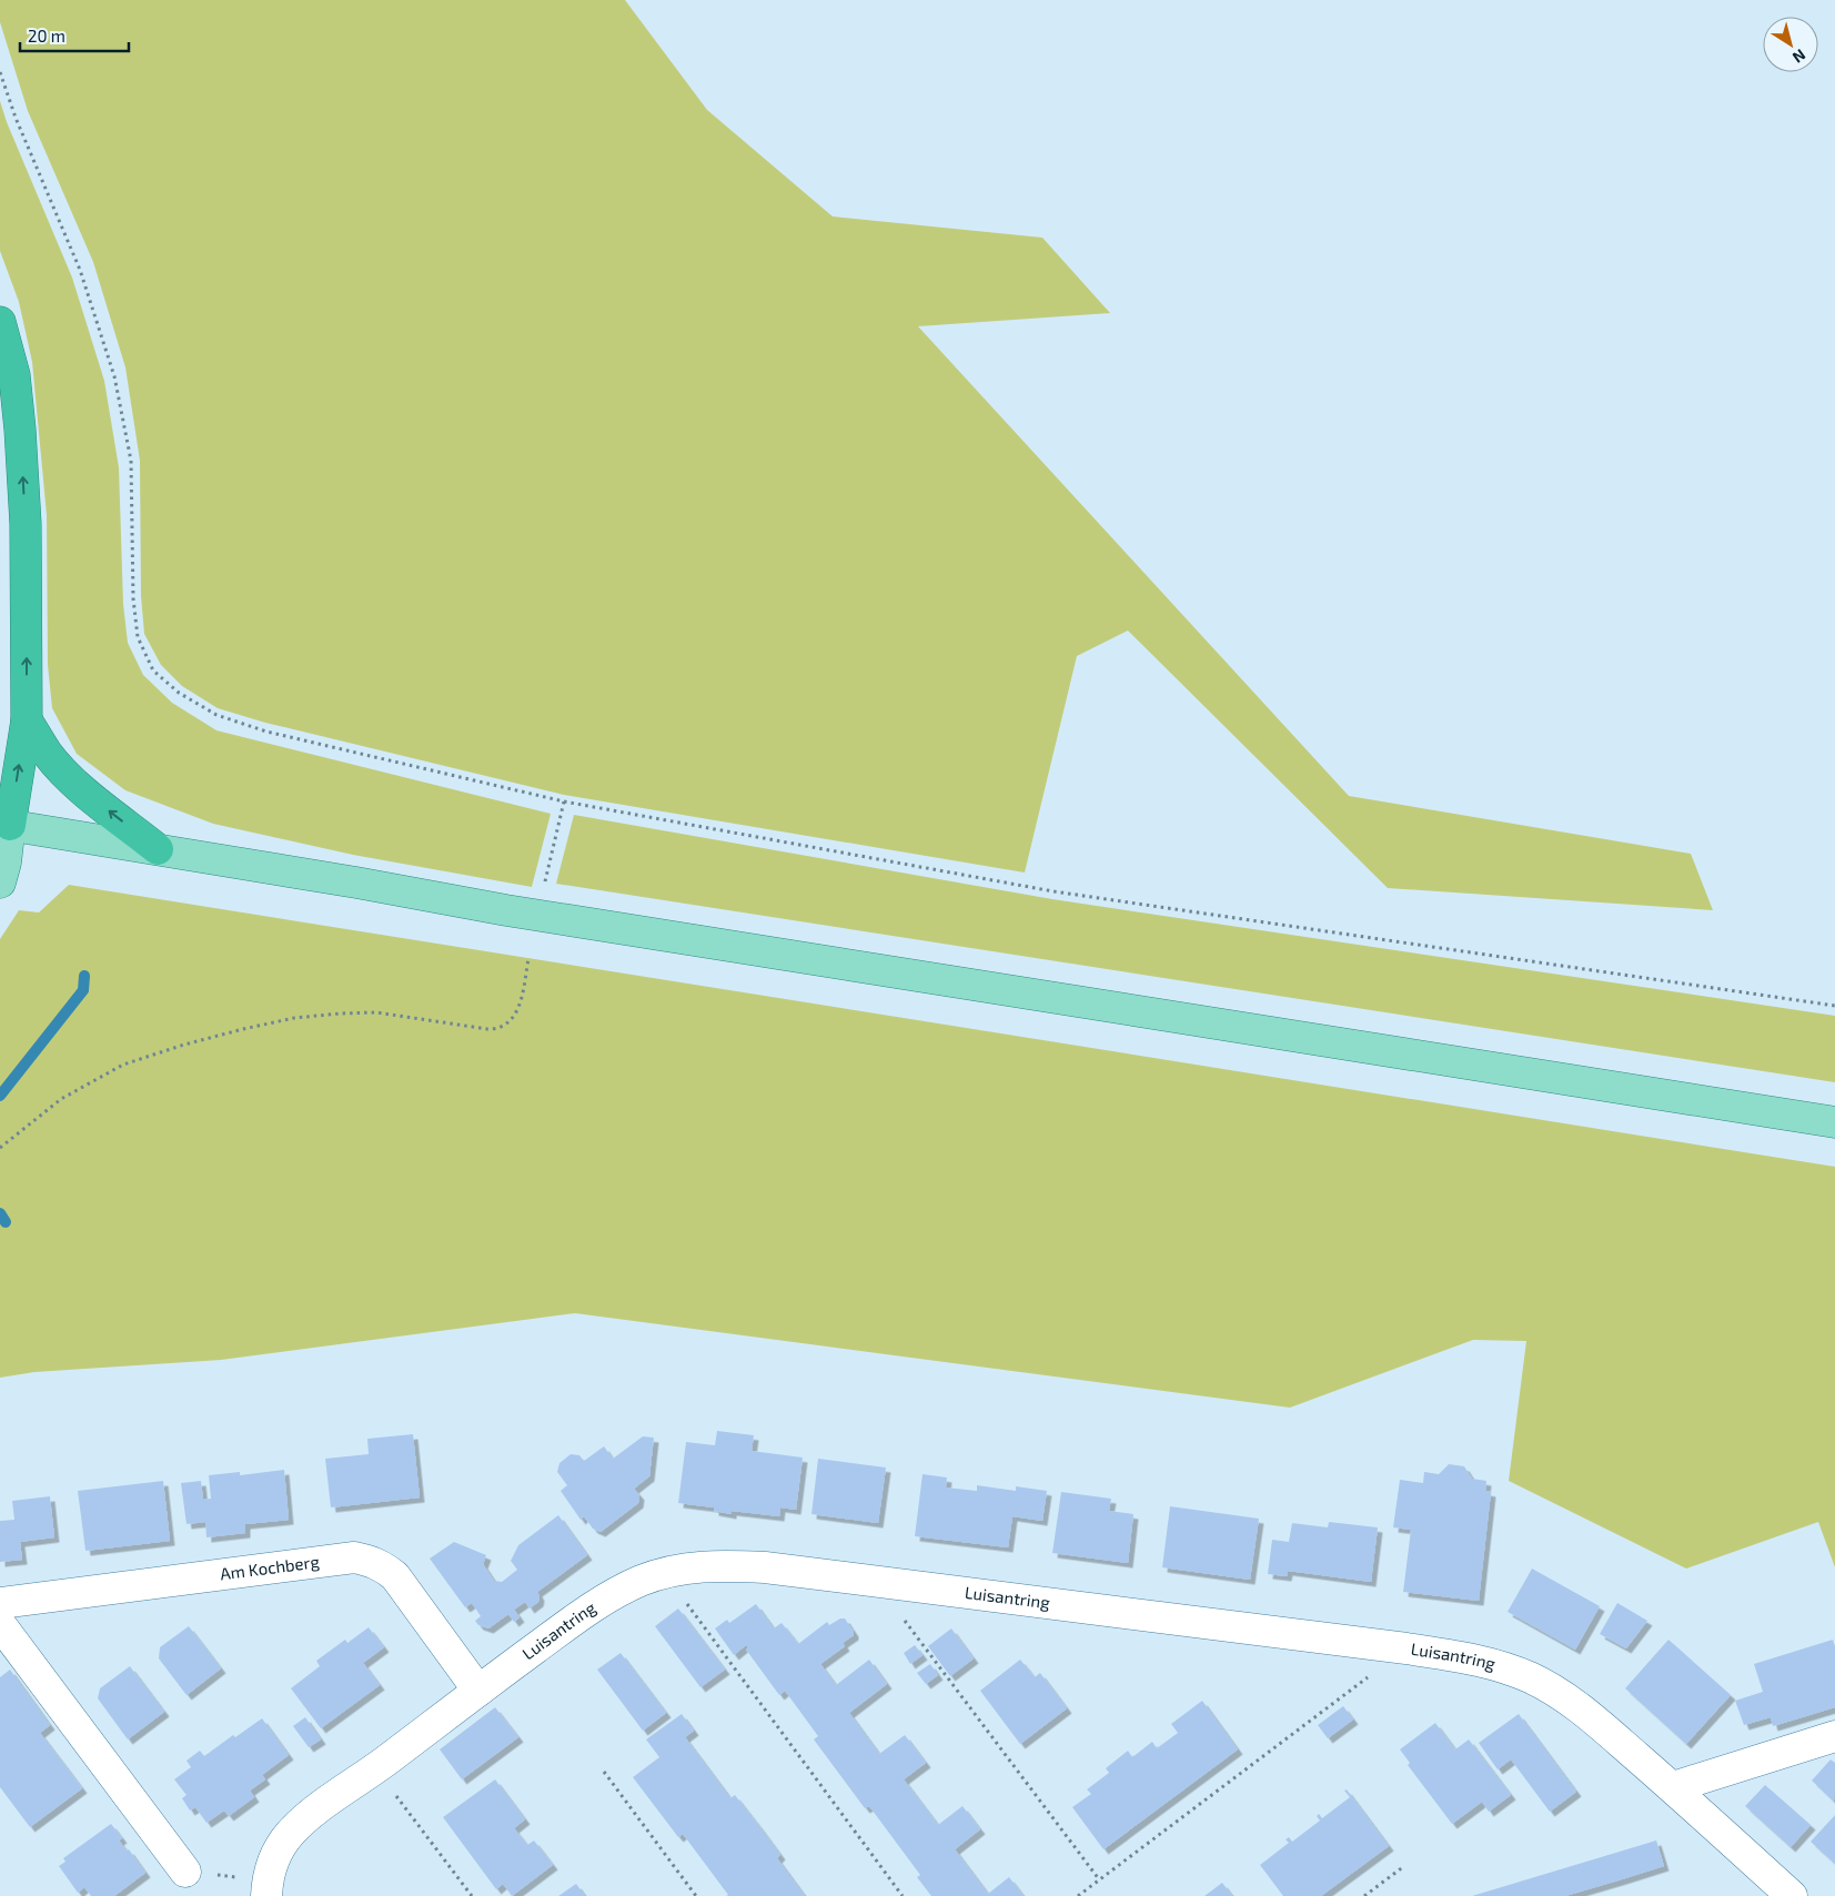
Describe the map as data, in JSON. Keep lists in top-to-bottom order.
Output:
{
  "streets": {
    "street": ["Am Kochberg", "Luisantring"]
  },
  "crossings": [
    ["Am Kochberg", "Luisantring"]
  ],
  "scale_bar": "20 m",
  "north": "bottom right"
}
